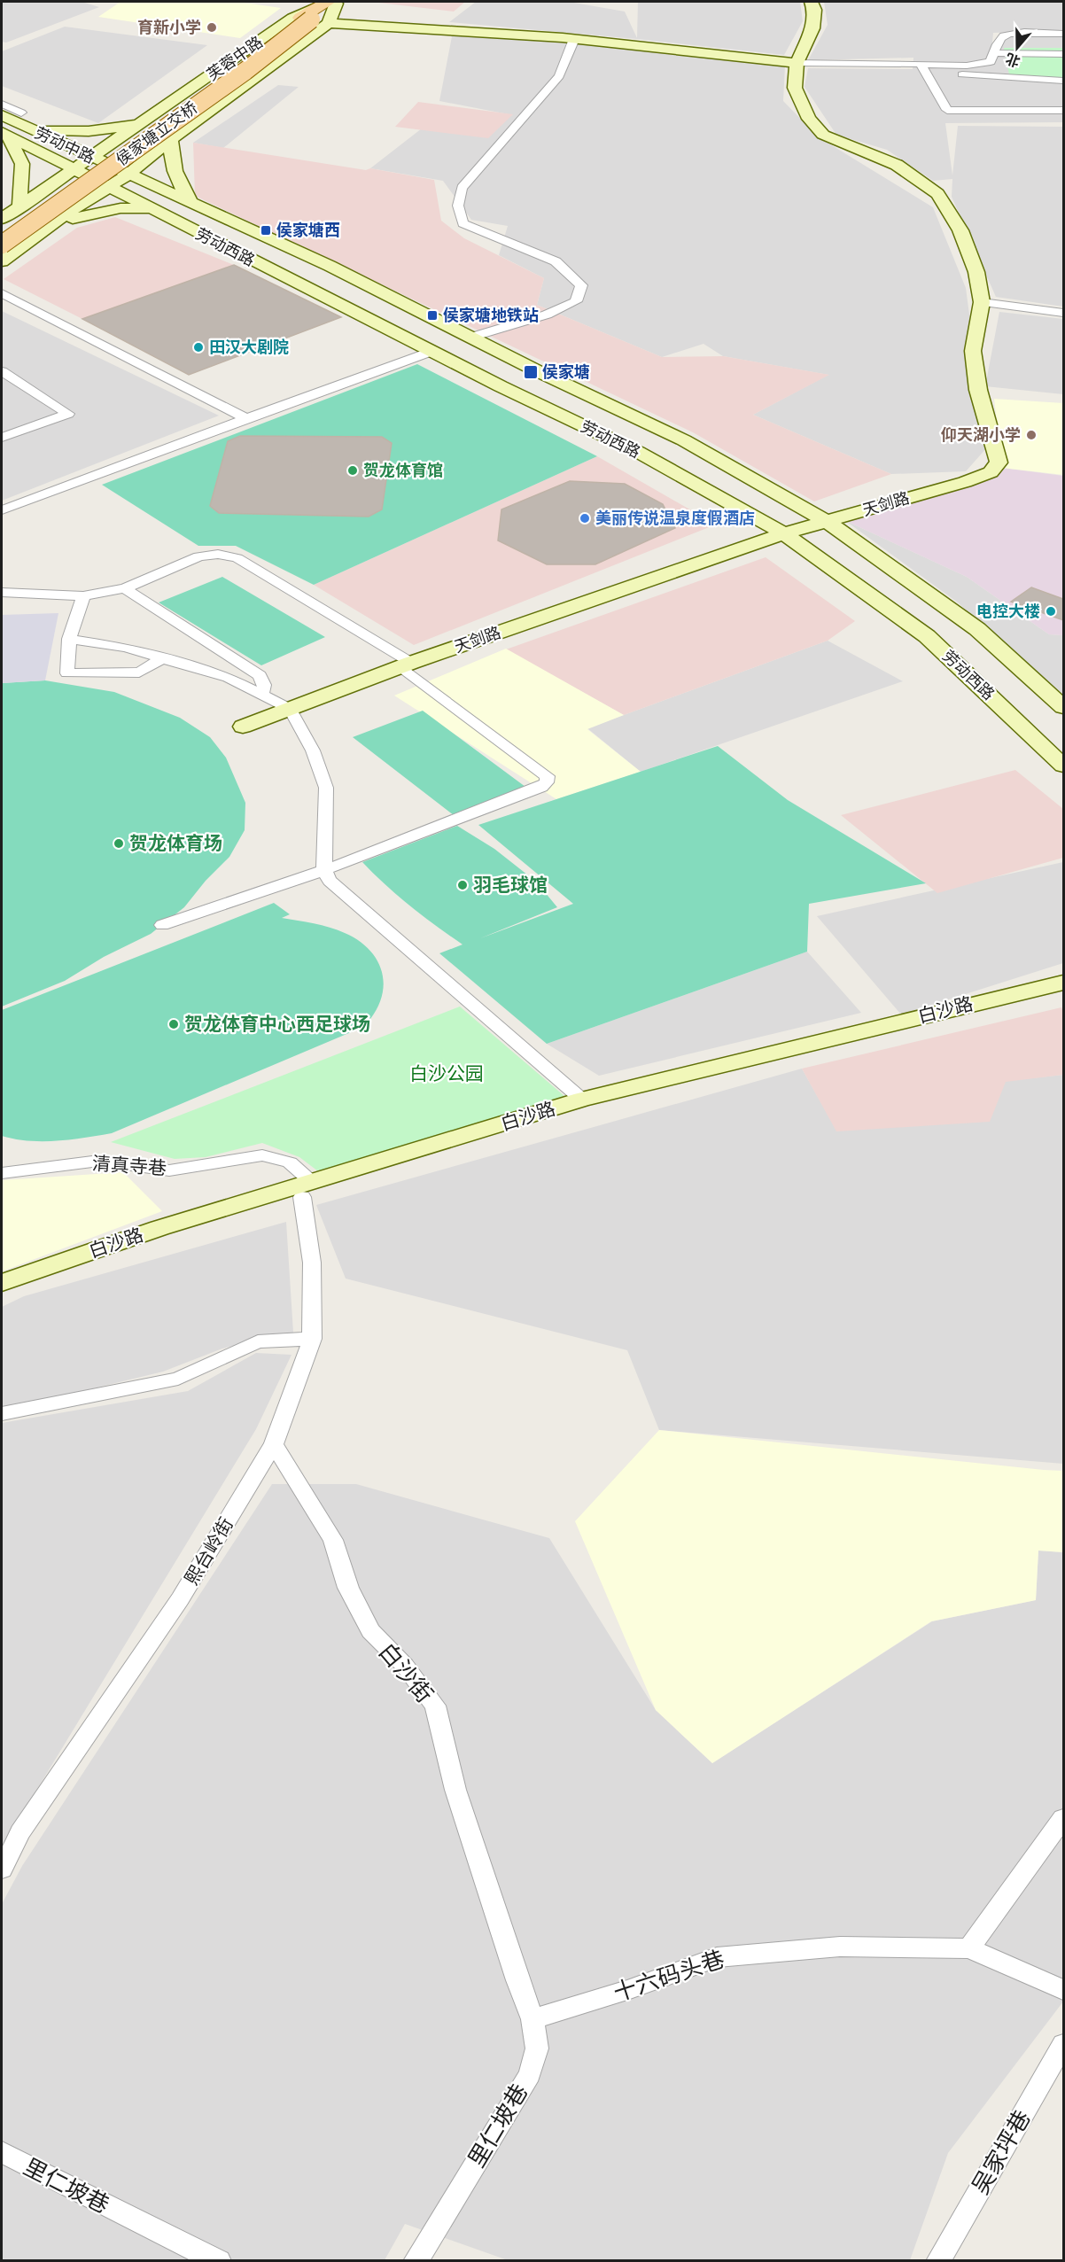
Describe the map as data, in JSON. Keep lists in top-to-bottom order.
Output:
{
  "streets": {
    "main road": ["侯家塘立交桥"],
    "street": [
      "芙蓉中路",
      "劳动中路",
      "劳动西路",
      "天剑路",
      "白沙路",
      "清真寺巷",
      "熙台岭街",
      "白沙街",
      "十六码头巷",
      "里仁坡巷",
      "吴家坪巷"
    ]
  },
  "crossings": [
    ["芙蓉中路", "劳动中路"],
    ["劳动中路", "劳动西路"],
    ["劳动西路", "天剑路"],
    ["白沙路", "清真寺巷"],
    ["白沙路", "熙台岭街"],
    ["清真寺巷", "熙台岭街"],
    ["熙台岭街", "白沙街"],
    ["白沙街", "里仁坡巷"],
    ["十六码头巷", "里仁坡巷"]
  ],
  "parks": ["白沙公园"],
  "places": {
    "other": [
      "育新小学",
      "田汉大剧院",
      "仰天湖小学",
      "贺龙体育馆",
      "美丽传说温泉度假酒店",
      "电控大楼",
      "贺龙体育场",
      "羽毛球馆",
      "贺龙体育中心西足球场"
    ],
    "transit": ["侯家塘西", "侯家塘地铁站", "侯家塘"]
  },
  "north": "bottom"
}
